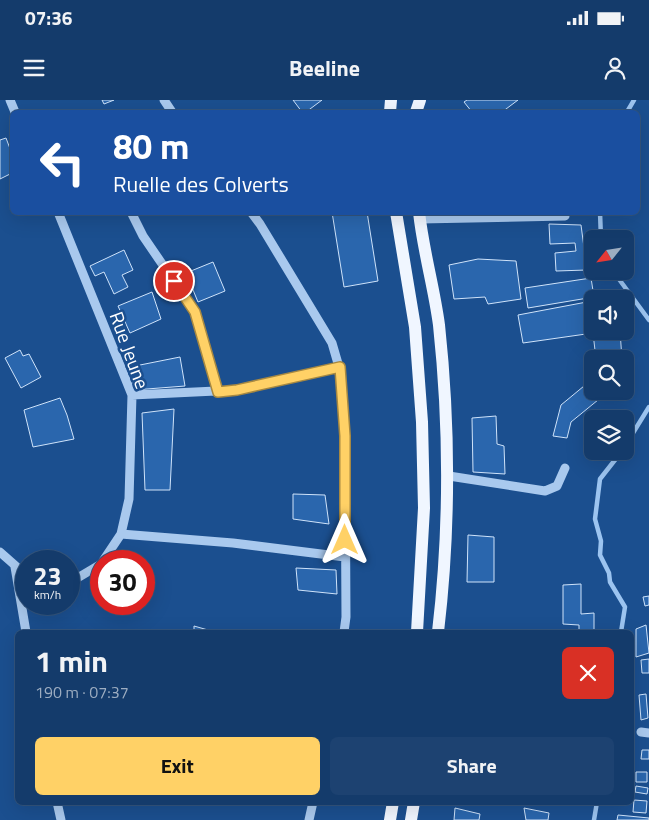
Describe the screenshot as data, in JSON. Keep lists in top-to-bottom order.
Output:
{
  "streets": {
    "street": ["Rue Jeune"]
  },
  "north": "bottom left",
  "page": {
    "status": "07:36",
    "header": "Beeline",
    "turn": ["80 m", "Ruelle des Colverts"],
    "speed": "23 km/h",
    "limit": "30",
    "heading": ["1 min", "190 m · 07:37"],
    "buttons": ["Exit", "Share"]
  }
}
